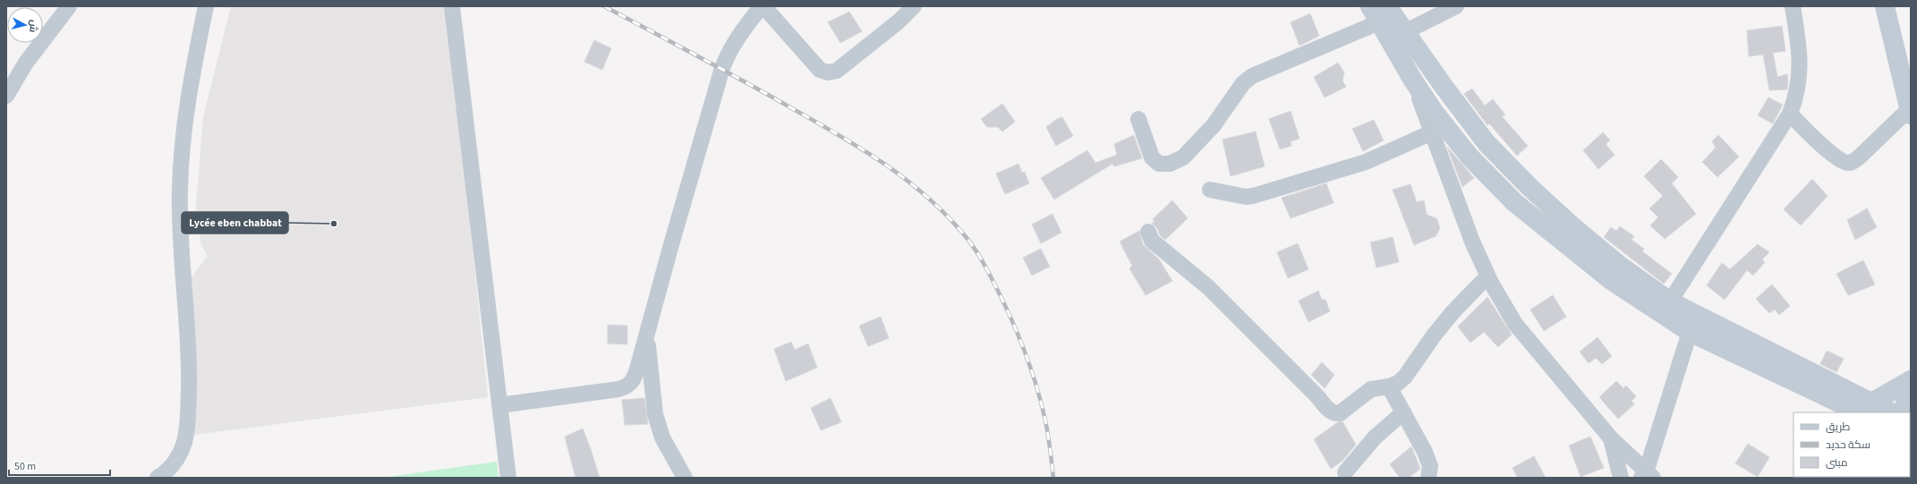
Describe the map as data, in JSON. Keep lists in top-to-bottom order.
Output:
{
  "places": ["Lycée eben chabbat"],
  "legend": ["طريق", "سكة حديد", "مبنى"],
  "scale_bar": "50 m",
  "north": "right"
}
